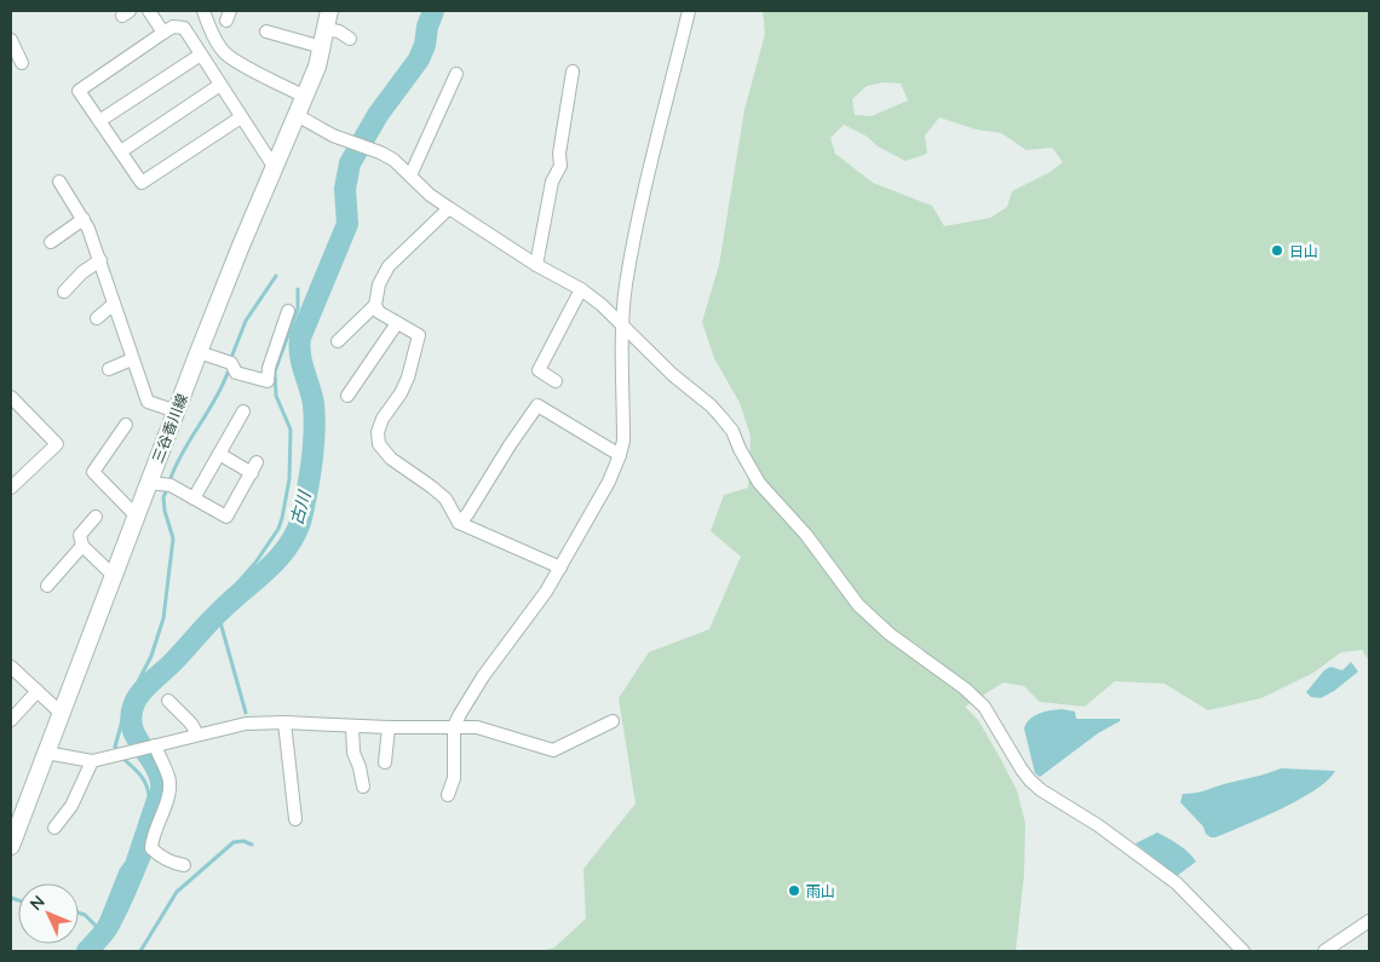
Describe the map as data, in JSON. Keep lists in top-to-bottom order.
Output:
{
  "streets": {
    "main road": ["三谷香川線"]
  },
  "water": ["古川"],
  "places": ["日山", "雨山"],
  "north": "top left"
}
